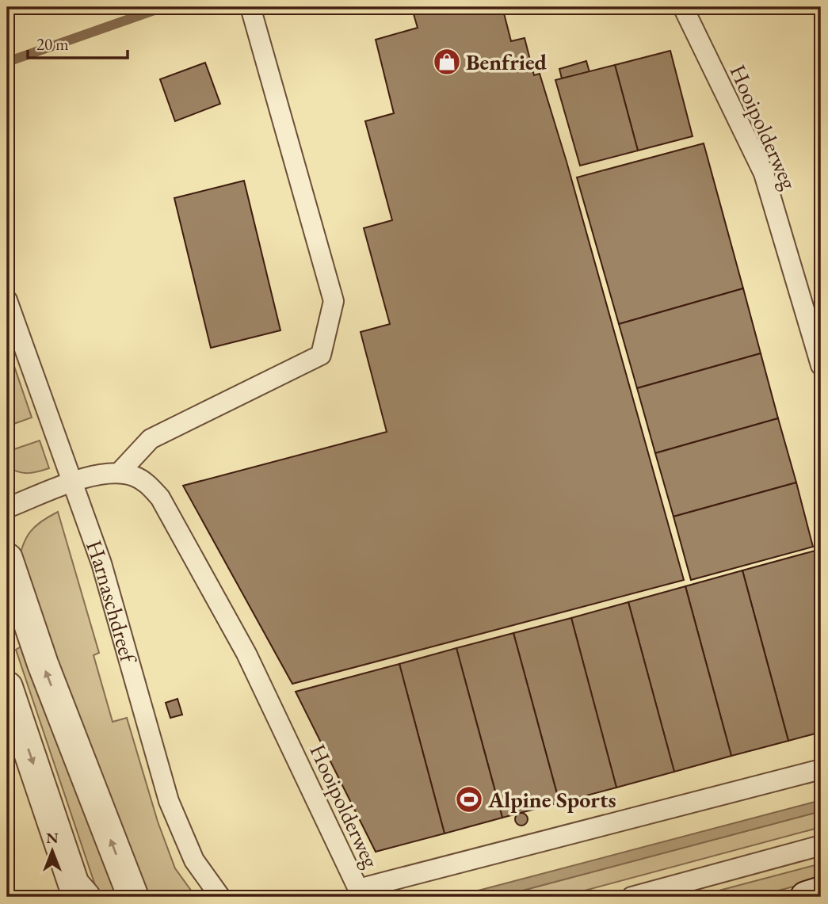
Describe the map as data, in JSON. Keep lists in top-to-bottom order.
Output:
{
  "streets": {
    "lane": ["Hooipolderweg", "Harnaschdreef"]
  },
  "places": {
    "shop": ["Benfried"],
    "sports": ["Alpine Sports"]
  },
  "scale_bar": "20 m",
  "north": "top"
}
